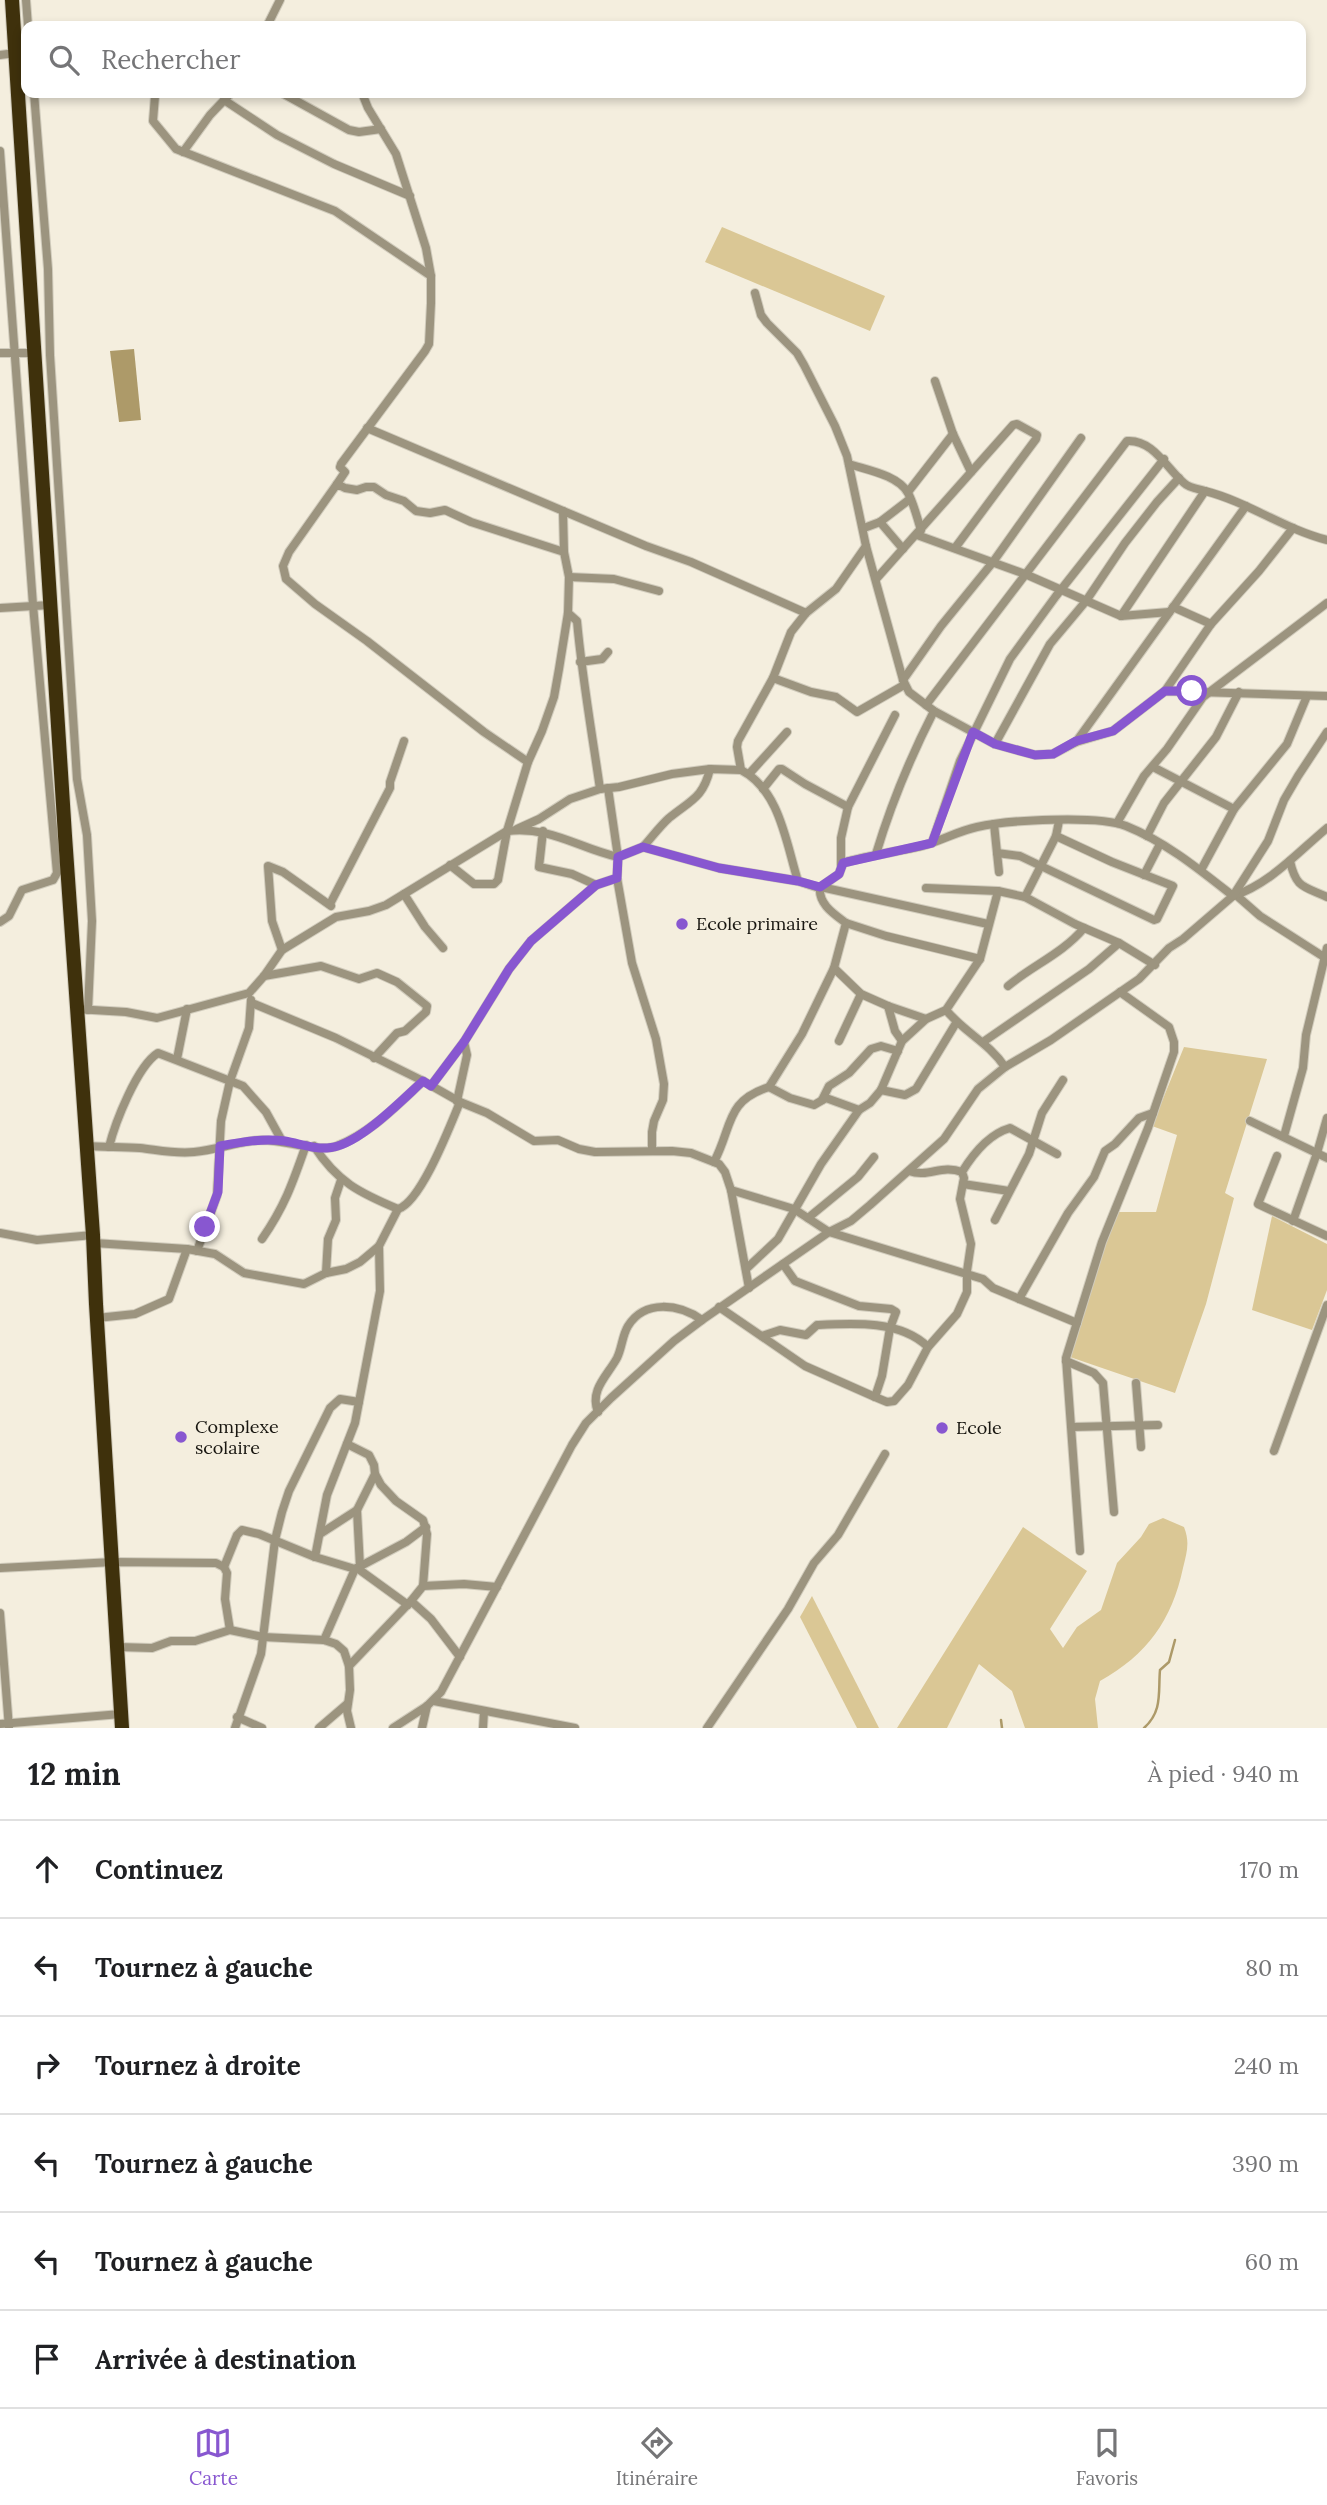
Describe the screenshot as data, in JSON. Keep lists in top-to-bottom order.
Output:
{
  "places": ["Ecole primaire", "Ecole", "Complexe scolaire"],
  "page": {
    "search": "Rechercher",
    "heading": ["12 min", "À pied · 940 m"],
    "list": [
      ["Continuez", "170 m"],
      ["Tournez à gauche", "80 m"],
      ["Tournez à droite", "240 m"],
      ["Tournez à gauche", "390 m"],
      ["Tournez à gauche", "60 m"],
      "Arrivée à destination"
    ],
    "nav": ["Carte", "Itinéraire", "Favoris"]
  }
}
